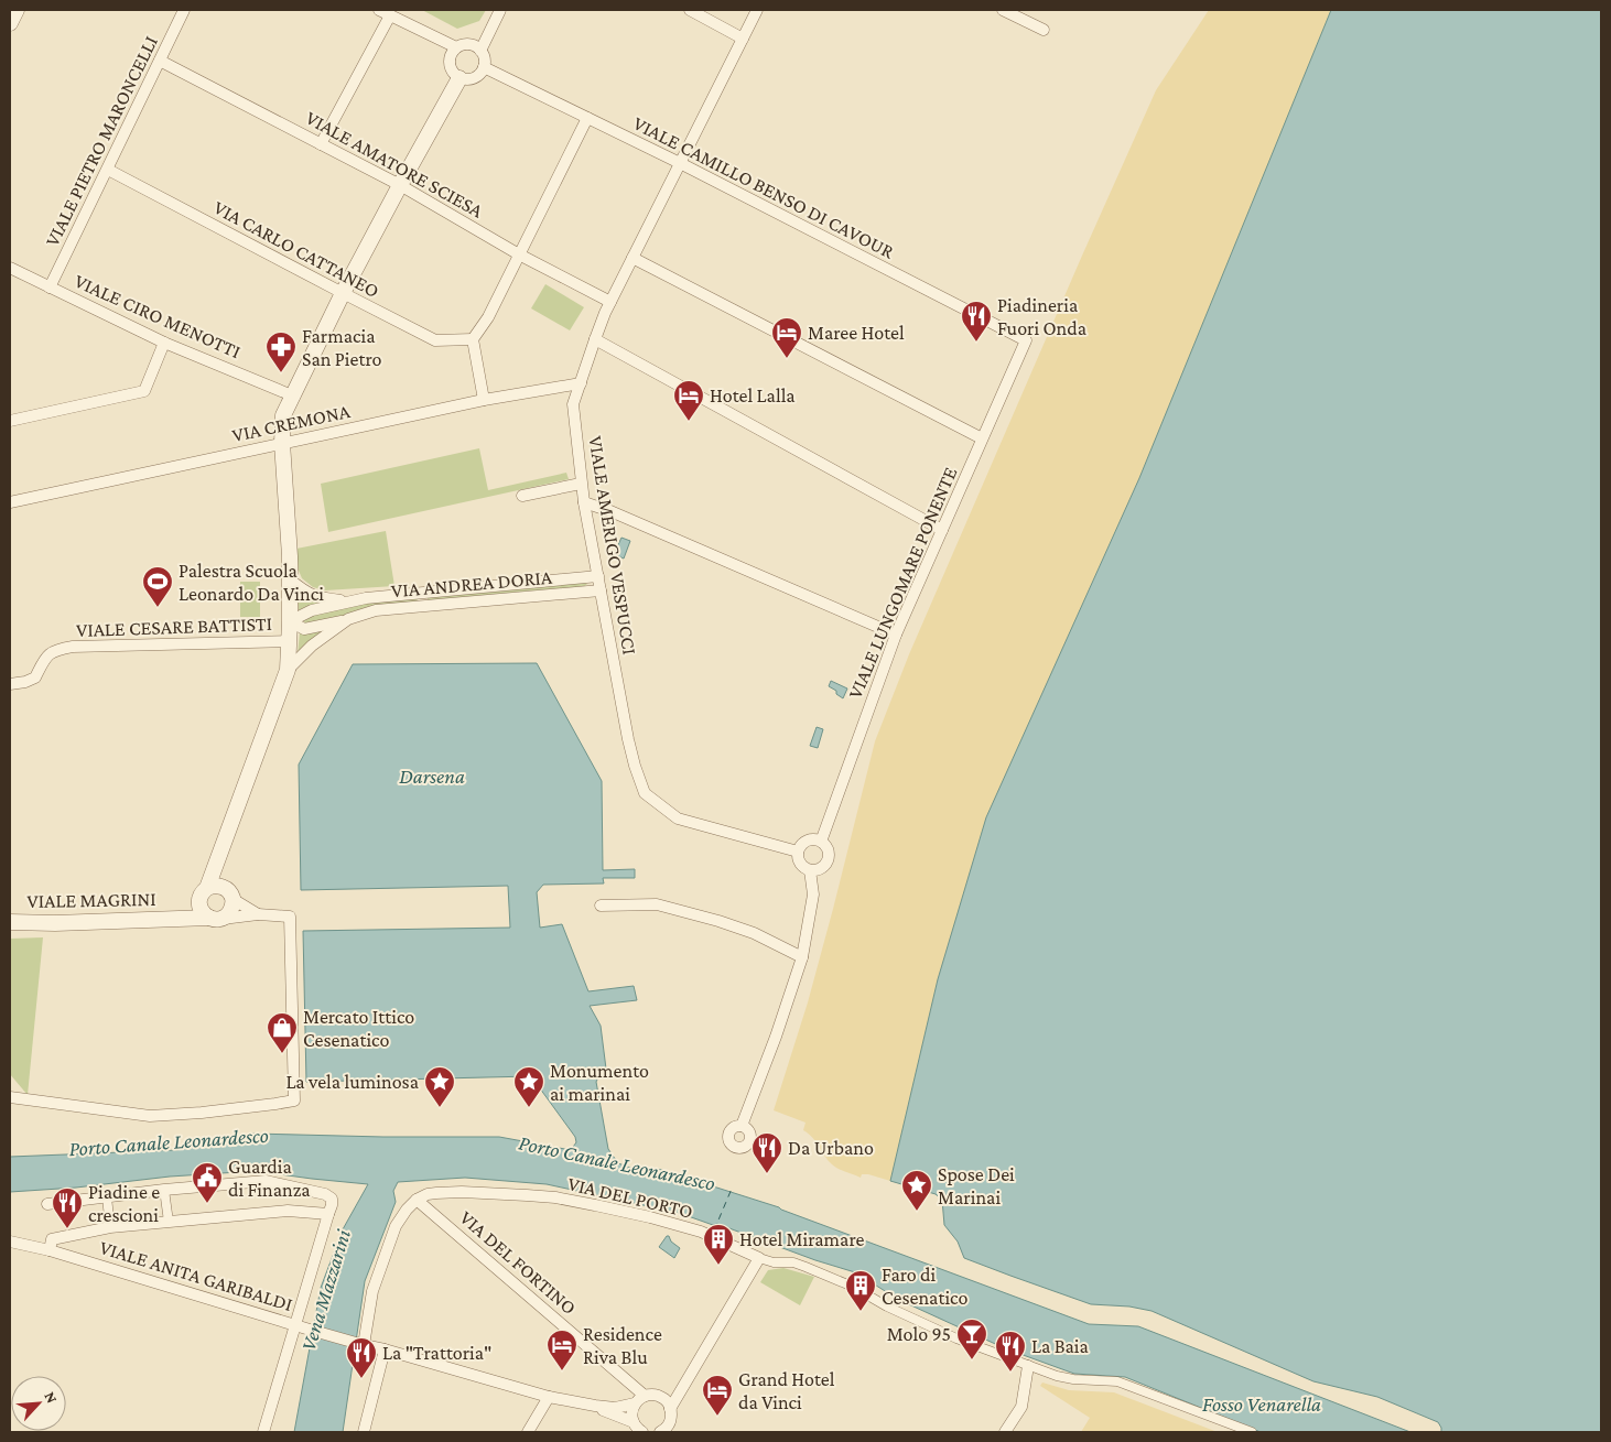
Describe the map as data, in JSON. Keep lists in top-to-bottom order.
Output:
{
  "streets": {
    "street": [
      "VIALE PIETRO MARONCELLI",
      "VIALE AMATORE SCIESA",
      "VIALE CAMILLO BENSO DI CAVOUR",
      "VIA CARLO CATTANEO",
      "VIALE CIRO MENOTTI",
      "VIA CREMONA",
      "VIALE AMERIGO VESPUCCI",
      "VIALE LUNGOMARE PONENTE",
      "VIA ANDREA DORIA",
      "VIALE CESARE BATTISTI",
      "VIALE MAGRINI",
      "VIA DEL PORTO",
      "VIA DEL FORTINO",
      "VIALE ANITA GARIBALDI"
    ]
  },
  "crossings": [
    ["VIALE PIETRO MARONCELLI", "VIALE AMATORE SCIESA"],
    ["VIALE PIETRO MARONCELLI", "VIA CARLO CATTANEO"],
    ["VIALE PIETRO MARONCELLI", "VIALE CIRO MENOTTI"],
    ["VIALE AMATORE SCIESA", "VIALE AMERIGO VESPUCCI"],
    ["VIALE CAMILLO BENSO DI CAVOUR", "VIALE AMERIGO VESPUCCI"],
    ["VIALE CAMILLO BENSO DI CAVOUR", "VIALE LUNGOMARE PONENTE"],
    ["VIA CREMONA", "VIALE AMERIGO VESPUCCI"],
    ["VIALE AMERIGO VESPUCCI", "VIALE LUNGOMARE PONENTE"],
    ["VIALE AMERIGO VESPUCCI", "VIA ANDREA DORIA"],
    ["VIA DEL PORTO", "VIA DEL FORTINO"]
  ],
  "water": [
    "Darsena",
    "Porto Canale Leonardesco",
    "Vena Mazzarini",
    "Fosso Venarella"
  ],
  "places": {
    "restaurant": [
      "Piadineria Fuori Onda",
      "Da Urbano",
      "Piadine e crescioni",
      "La Baia",
      "La \"Trattoria\""
    ],
    "hotel": [
      "Maree Hotel",
      "Hotel Lalla",
      "Residence Riva Blu",
      "Grand Hotel da Vinci"
    ],
    "pharmacy": ["Farmacia San Pietro"],
    "sports": ["Palestra Scuola Leonardo Da Vinci"],
    "shop": ["Mercato Ittico Cesenatico"],
    "place": ["La vela luminosa", "Monumento ai marinai", "Spose Dei Marinai"],
    "public building": ["Guardia di Finanza"],
    "building": ["Hotel Miramare", "Faro di Cesenatico"],
    "bar": ["Molo 95"]
  },
  "north": "top right"
}
